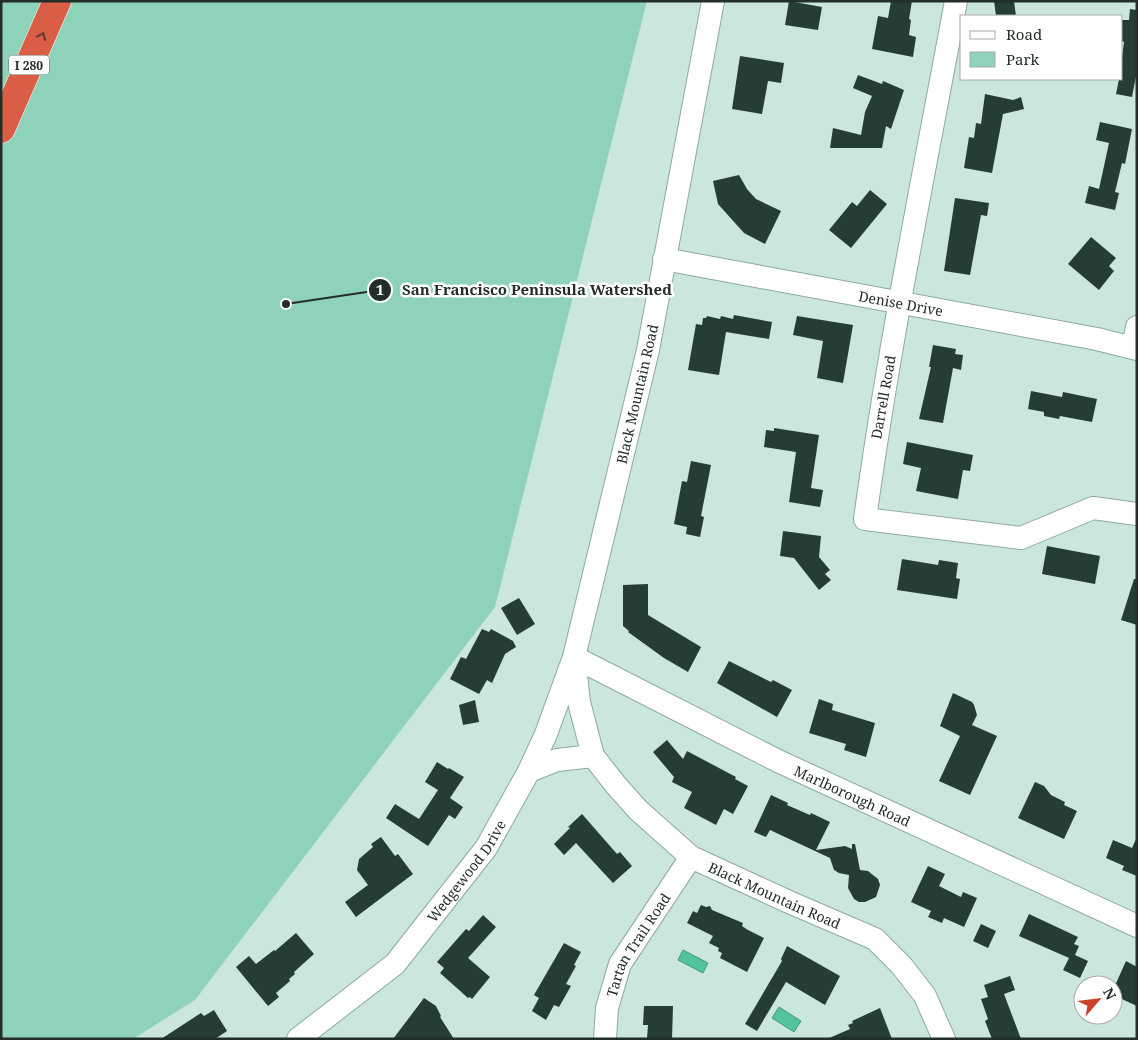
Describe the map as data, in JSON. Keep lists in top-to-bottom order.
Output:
{
  "streets": {
    "highway": ["I 280"],
    "street": [
      "Denise Drive",
      "Black Mountain Road",
      "Darrell Road",
      "Marlborough Road",
      "Wedgewood Drive",
      "Tartan Trail Road"
    ]
  },
  "crossings": [
    ["Denise Drive", "Black Mountain Road"],
    ["Denise Drive", "Darrell Road"],
    ["Black Mountain Road", "Marlborough Road"],
    ["Black Mountain Road", "Wedgewood Drive"],
    ["Black Mountain Road", "Tartan Trail Road"],
    ["Marlborough Road", "Wedgewood Drive"]
  ],
  "places": ["San Francisco Peninsula Watershed"],
  "legend": ["Road", "Park"],
  "north": "top right"
}
